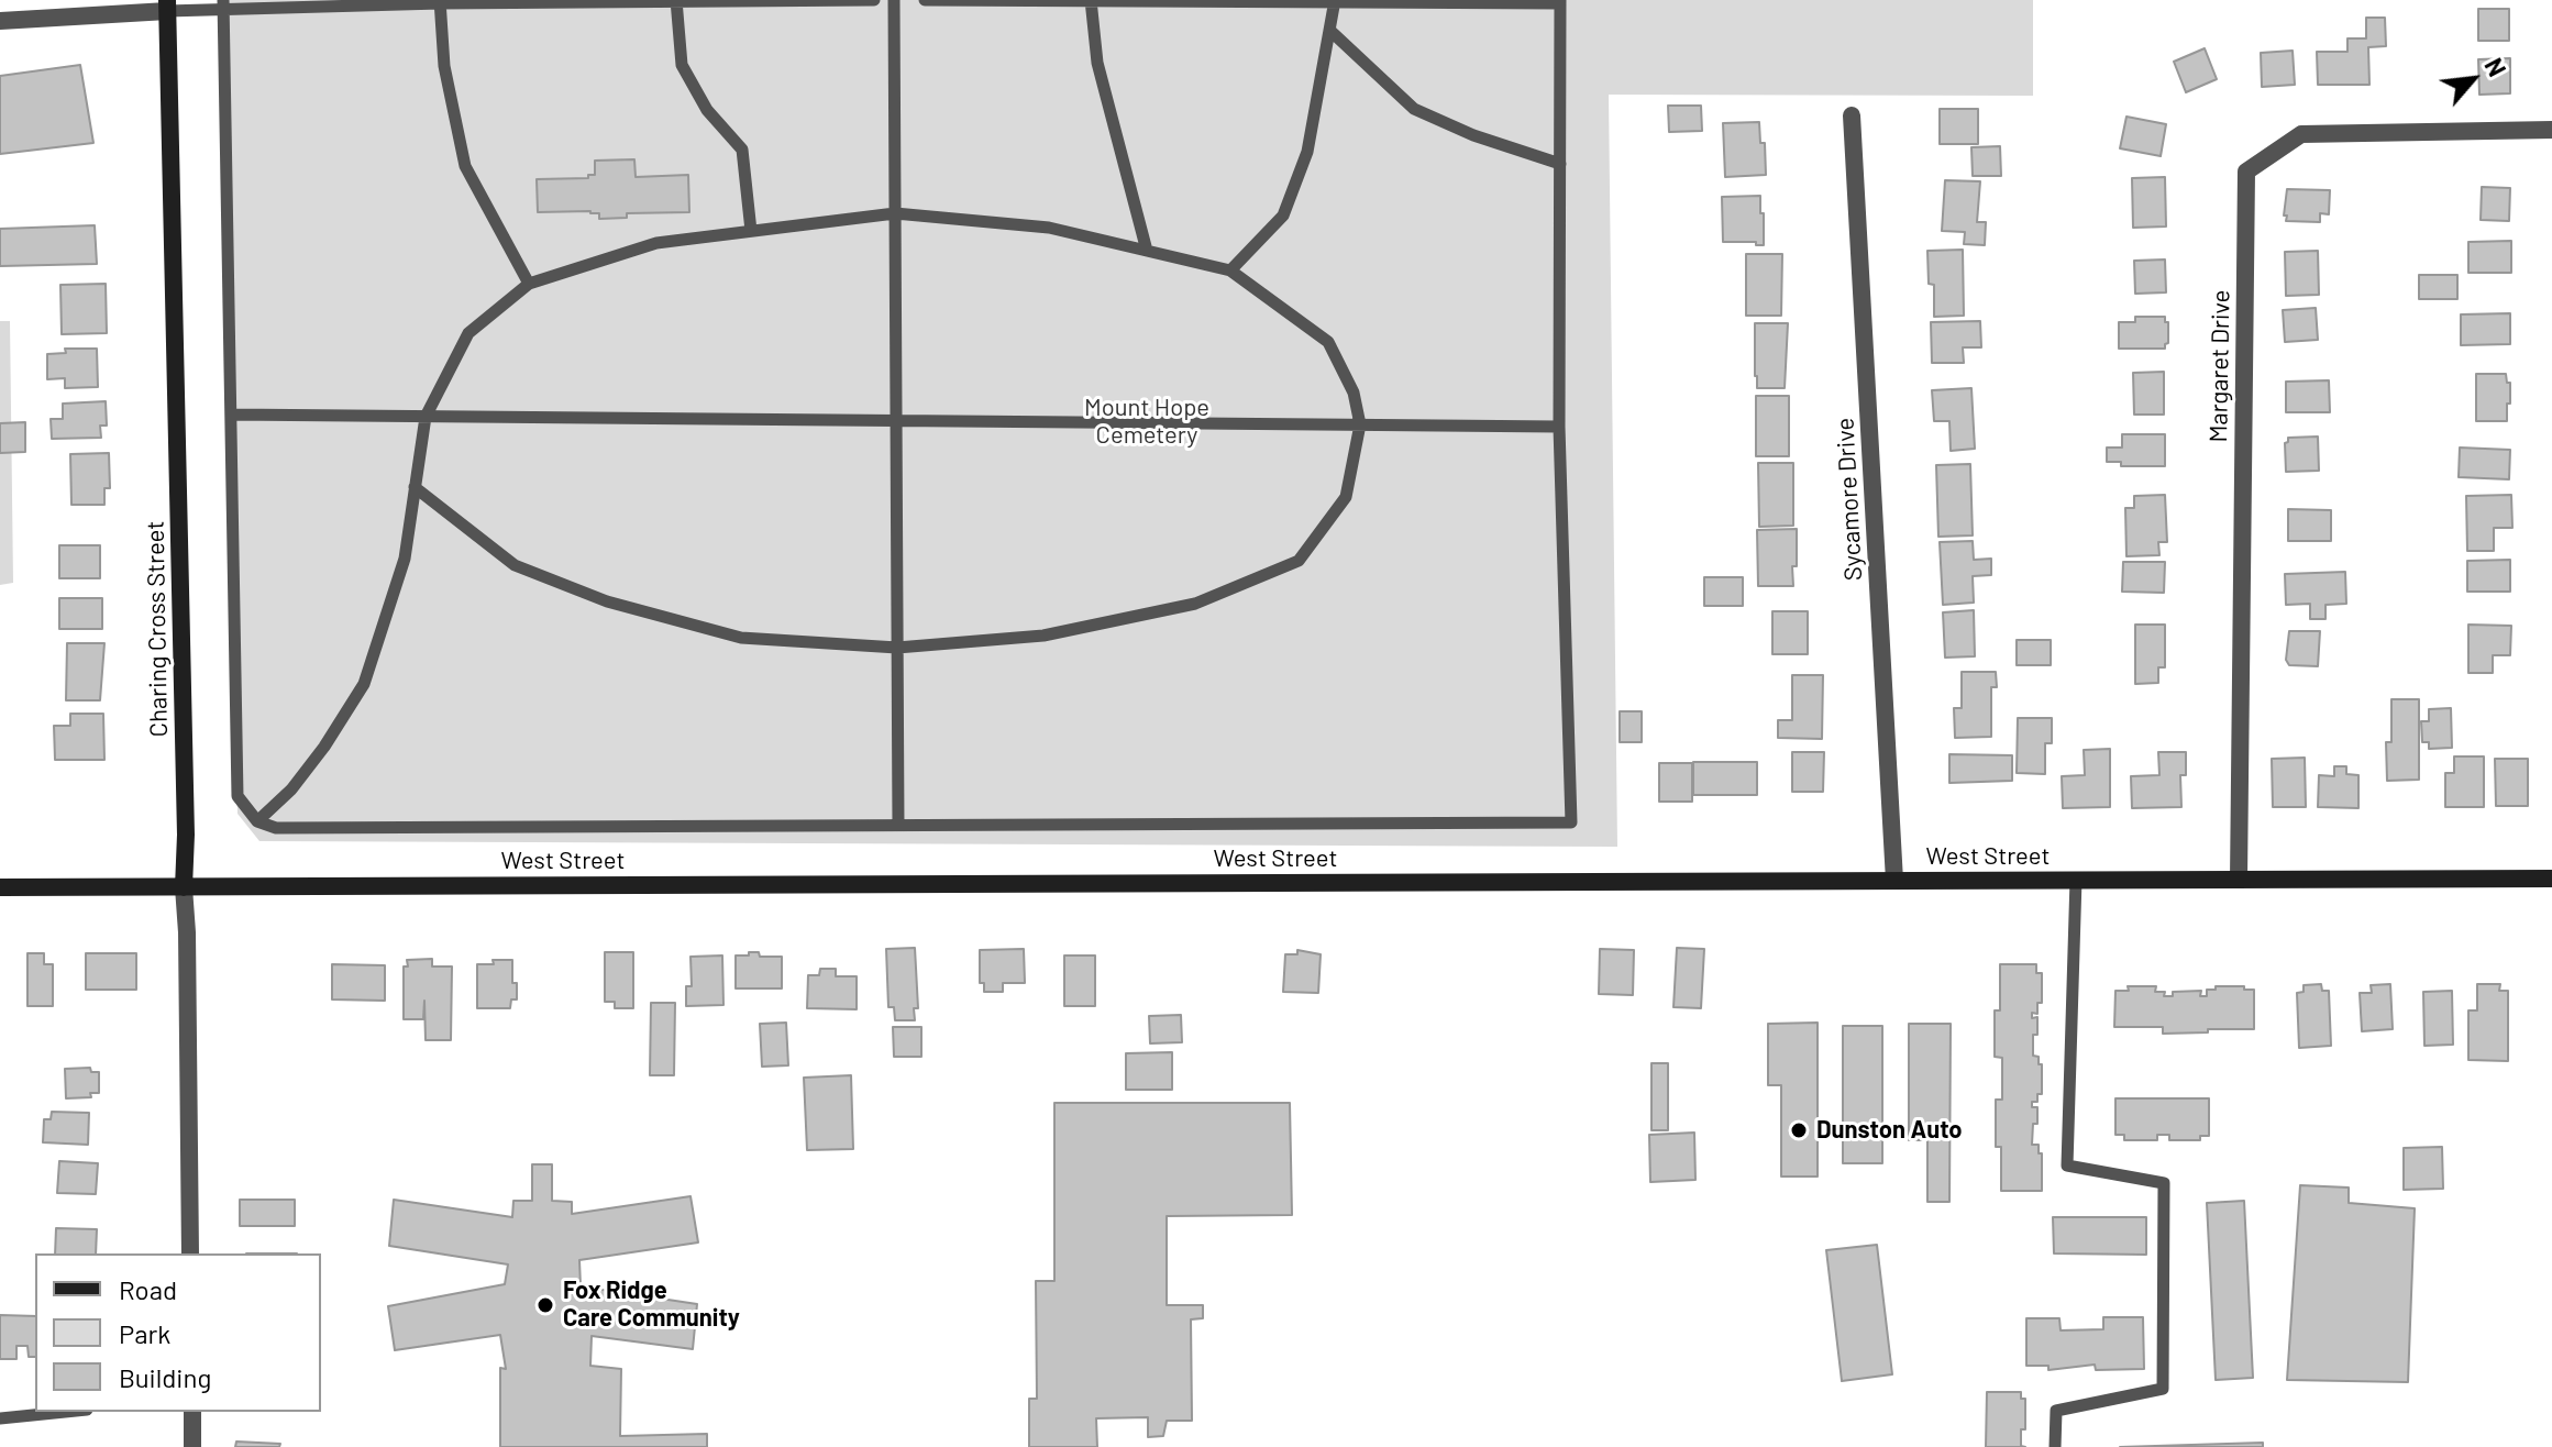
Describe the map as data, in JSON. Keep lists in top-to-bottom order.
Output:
{
  "streets": {
    "main road": ["Charing Cross Street", "West Street"],
    "street": ["Margaret Drive", "Sycamore Drive"]
  },
  "crossings": [
    ["Margaret Drive", "West Street"],
    ["Sycamore Drive", "West Street"],
    ["Charing Cross Street", "West Street"]
  ],
  "parks": ["Mount Hope Cemetery"],
  "places": ["Dunston Auto", "Fox Ridge Care Community"],
  "legend": ["Road", "Park", "Building"],
  "north": "top right"
}
